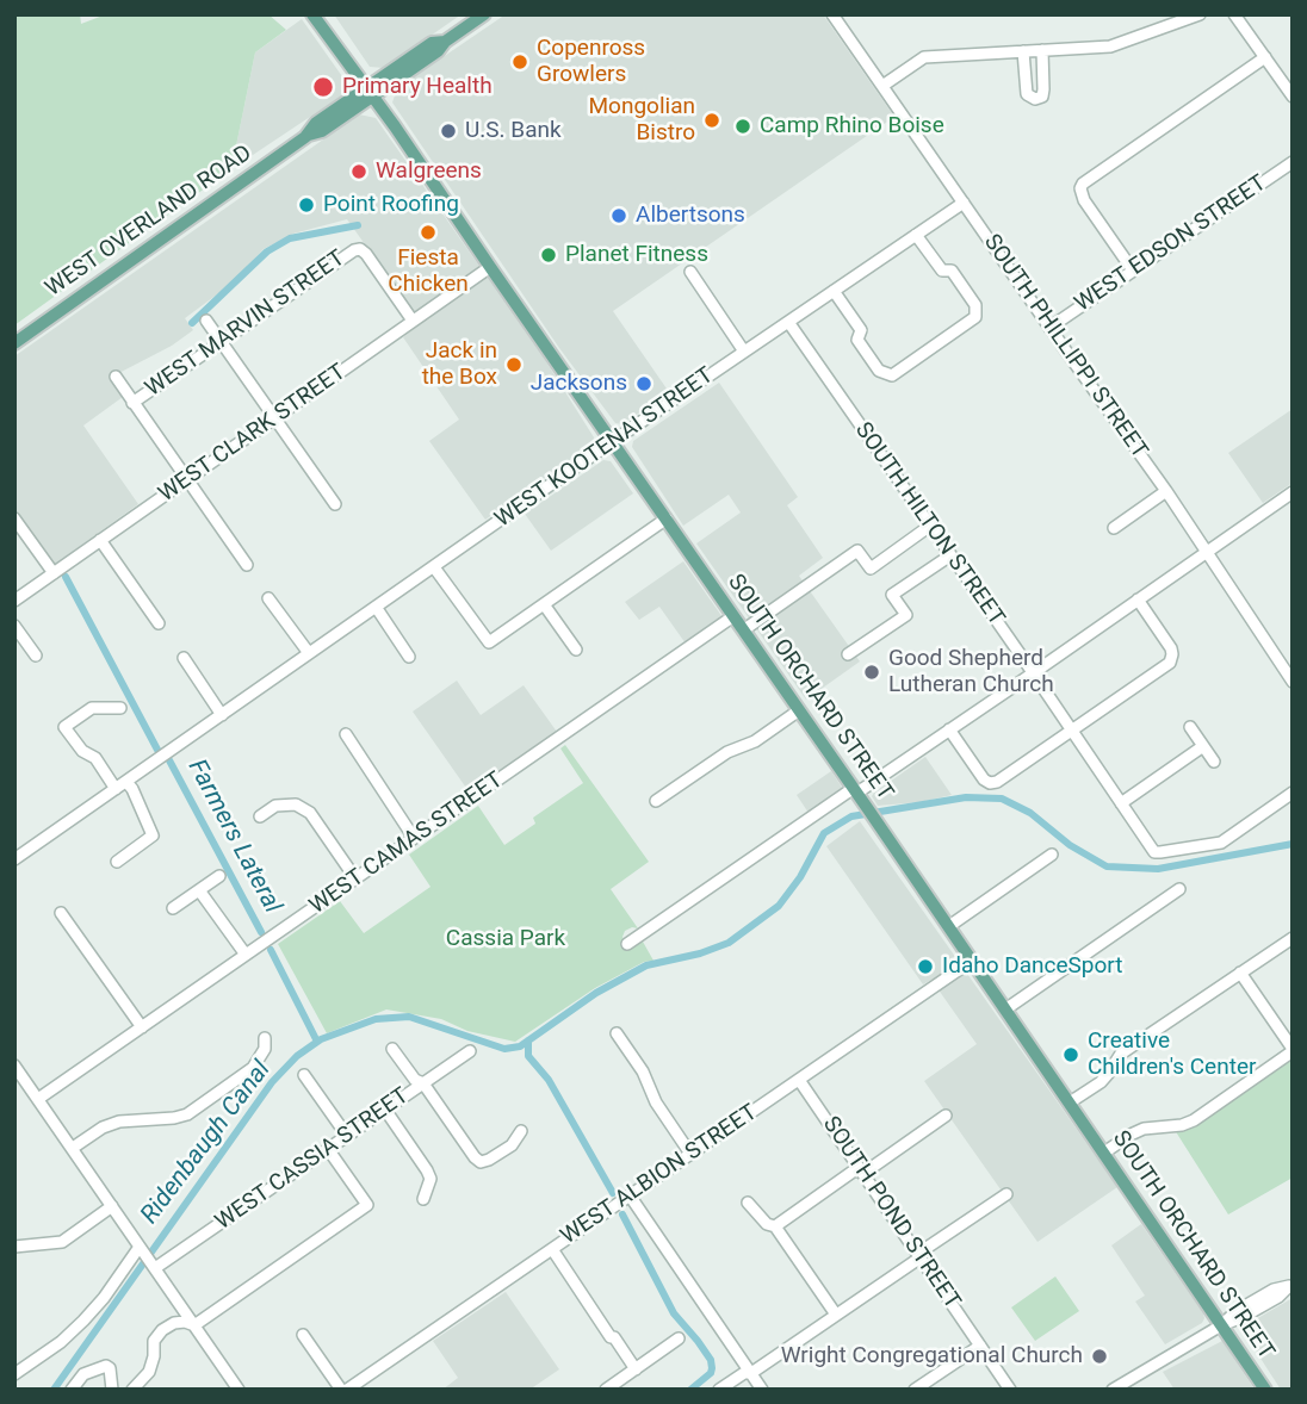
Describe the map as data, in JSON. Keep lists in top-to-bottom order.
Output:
{
  "streets": {
    "main road": ["WEST OVERLAND ROAD", "SOUTH ORCHARD STREET"],
    "street": [
      "WEST EDSON STREET",
      "WEST MARVIN STREET",
      "SOUTH PHILLIPPI STREET",
      "WEST CLARK STREET",
      "WEST KOOTENAI STREET",
      "SOUTH HILTON STREET",
      "WEST CAMAS STREET",
      "WEST CASSIA STREET",
      "WEST ALBION STREET",
      "SOUTH POND STREET"
    ]
  },
  "crossings": [
    ["WEST OVERLAND ROAD", "SOUTH ORCHARD STREET"],
    ["WEST EDSON STREET", "SOUTH PHILLIPPI STREET"],
    ["WEST MARVIN STREET", "WEST CLARK STREET"],
    ["SOUTH PHILLIPPI STREET", "WEST KOOTENAI STREET"],
    ["WEST CLARK STREET", "SOUTH ORCHARD STREET"],
    ["WEST KOOTENAI STREET", "SOUTH HILTON STREET"],
    ["WEST KOOTENAI STREET", "SOUTH ORCHARD STREET"],
    ["SOUTH ORCHARD STREET", "WEST CAMAS STREET"],
    ["SOUTH ORCHARD STREET", "WEST ALBION STREET"],
    ["WEST ALBION STREET", "SOUTH POND STREET"]
  ],
  "water": ["Farmers Lateral", "Ridenbaugh Canal"],
  "parks": ["Cassia Park"],
  "places": [
    "Copenross Growlers",
    "Primary Health",
    "Mongolian Bistro",
    "Camp Rhino Boise",
    "U.S. Bank",
    "Walgreens",
    "Point Roofing",
    "Albertsons",
    "Fiesta Chicken",
    "Planet Fitness",
    "Jack in the Box",
    "Jacksons",
    "Good Shepherd Lutheran Church",
    "Idaho DanceSport",
    "Creative Children's Center",
    "Wright Congregational Church"
  ]
}
